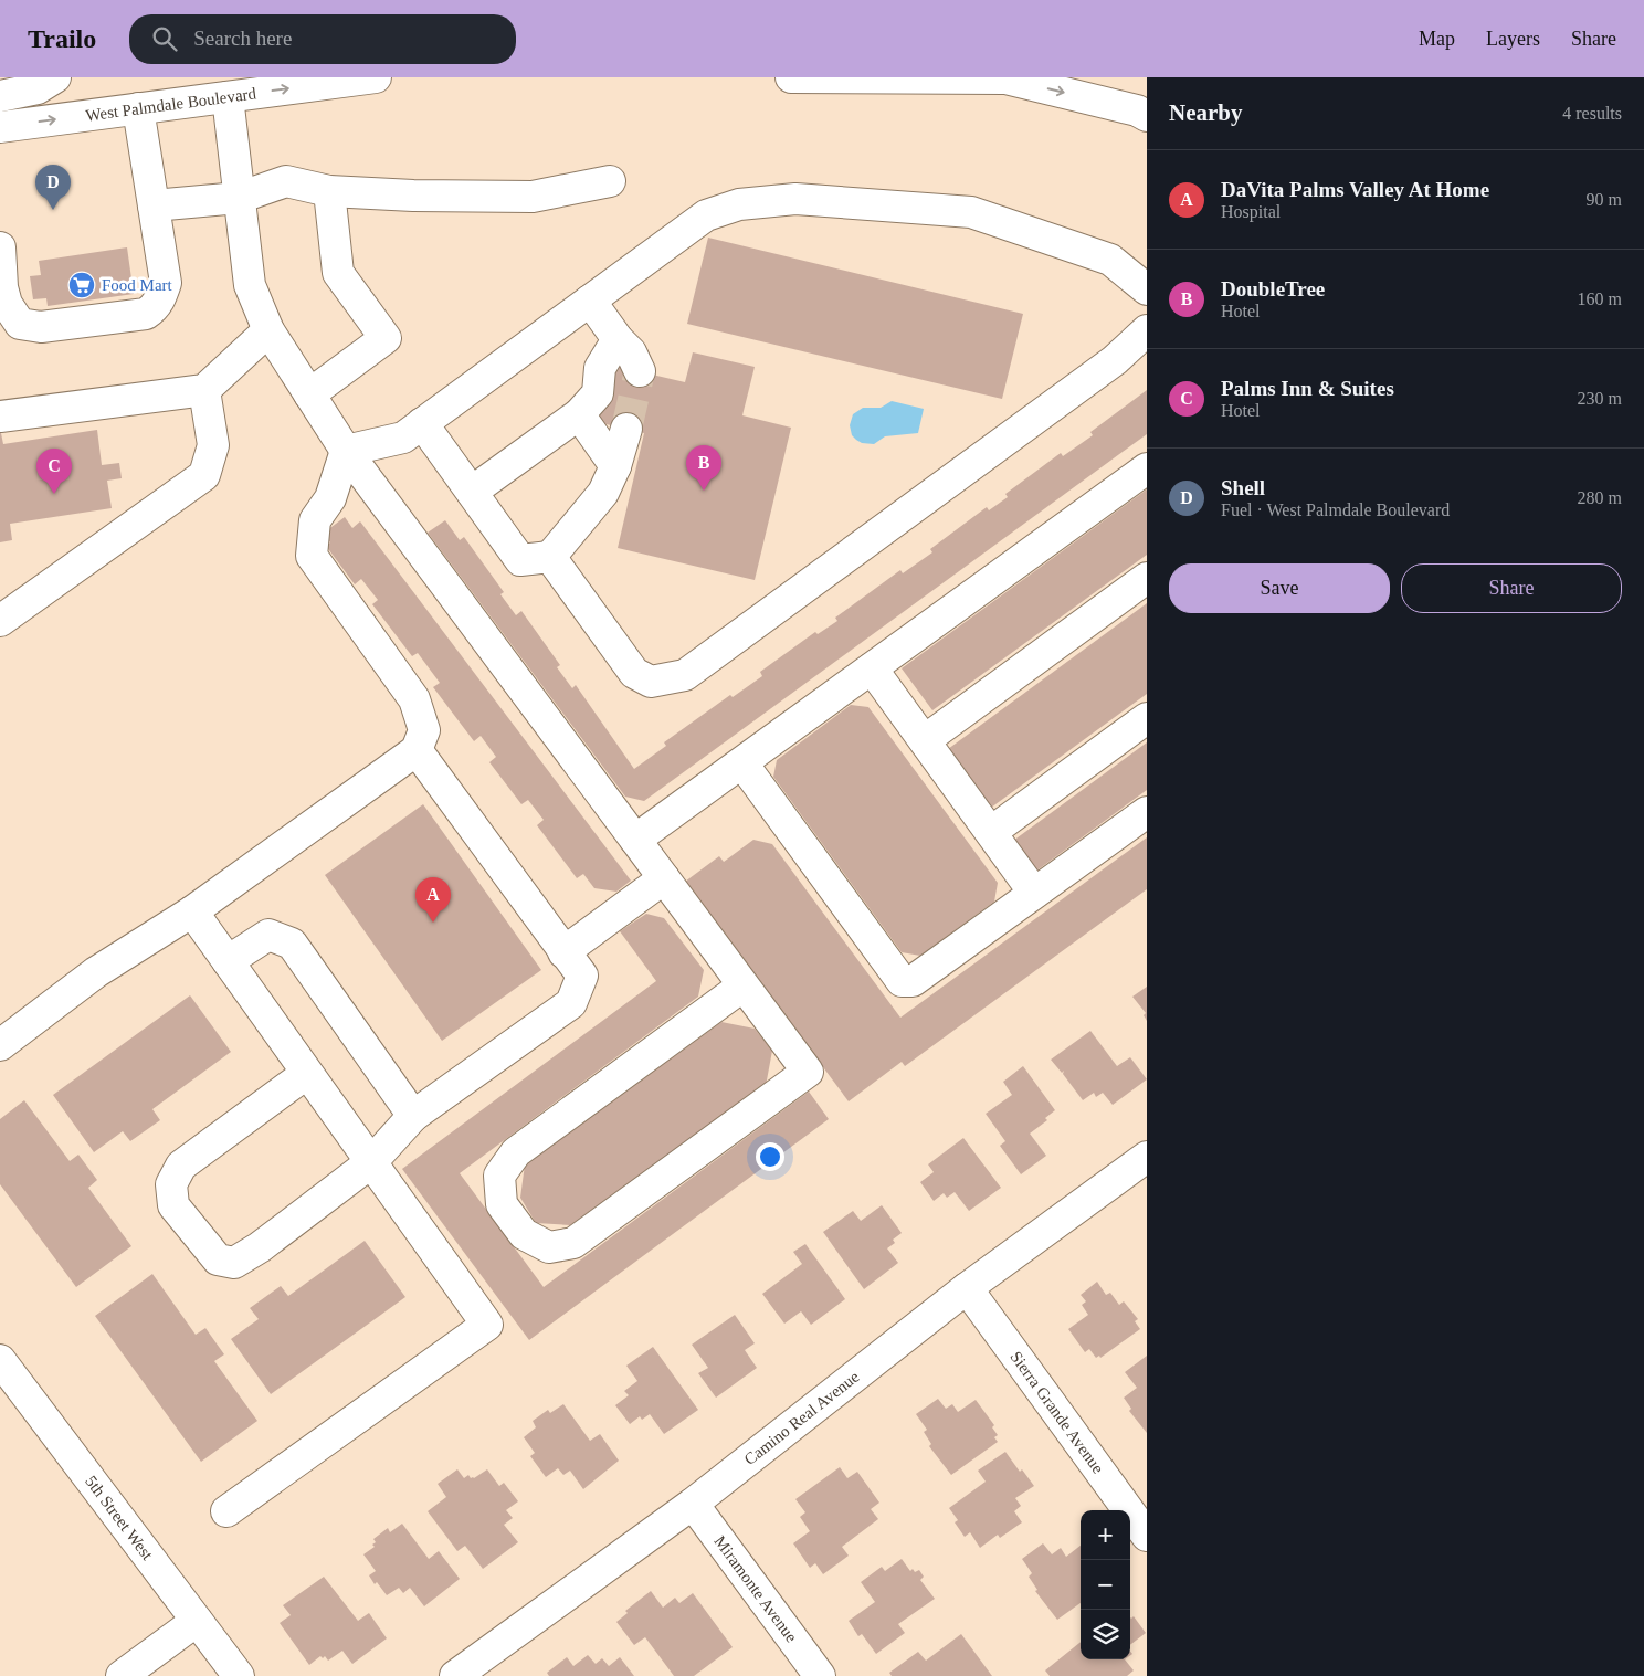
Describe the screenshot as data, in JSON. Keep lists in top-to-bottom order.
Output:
{
  "streets": {
    "main road": [
      "West Palmdale Boulevard",
      "Sierra Grande Avenue",
      "Camino Real Avenue",
      "5th Street West",
      "Miramonte Avenue"
    ]
  },
  "crossings": [
    ["Sierra Grande Avenue", "Camino Real Avenue"],
    ["Camino Real Avenue", "Miramonte Avenue"]
  ],
  "places": {
    "supermarket": ["Food Mart"]
  },
  "page": {
    "header": "Trailo",
    "search": "Search here",
    "nav": ["Map", "Layers", "Share"],
    "heading": ["Nearby", "4 results"],
    "list": [
      {
        "mark": "A",
        "name": "DaVita Palms Valley At Home",
        "note": "Hospital",
        "value": "90 m"
      },
      {
        "mark": "B",
        "name": "DoubleTree",
        "note": "Hotel",
        "value": "160 m"
      },
      {
        "mark": "C",
        "name": "Palms Inn & Suites",
        "note": "Hotel",
        "value": "230 m"
      },
      {
        "mark": "D",
        "name": "Shell",
        "note": "Fuel · West Palmdale Boulevard",
        "value": "280 m"
      }
    ],
    "pins": [
      "D",
      "B",
      "C",
      "A"
    ],
    "buttons": ["Save", "Share"],
    "map_buttons": ["+", "−"]
  }
}
